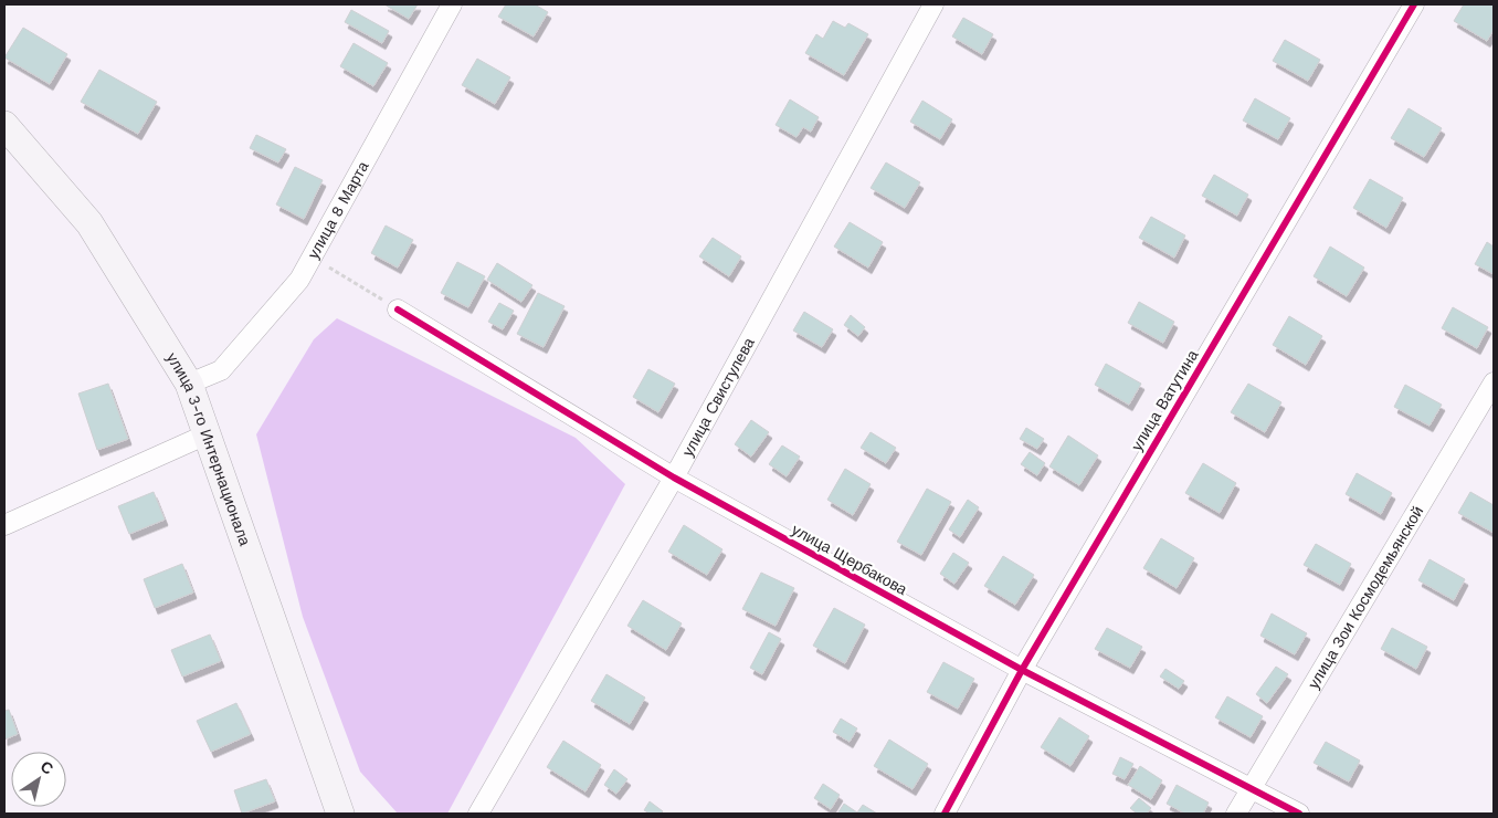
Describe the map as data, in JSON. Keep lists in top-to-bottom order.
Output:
{
  "streets": {
    "main road": ["улица 3-го Интернационала"],
    "street": [
      "улица 8 Марта",
      "улица Свистулева",
      "улица Ватутина",
      "улица Щербакова",
      "улица Зои Космодемьянской"
    ]
  },
  "crossings": [
    ["улица 8 Марта", "улица 3-го Интернационала"],
    ["улица Свистулева", "улица Щербакова"],
    ["улица Ватутина", "улица Щербакова"],
    ["улица Щербакова", "улица Зои Космодемьянской"]
  ],
  "north": "top right"
}
